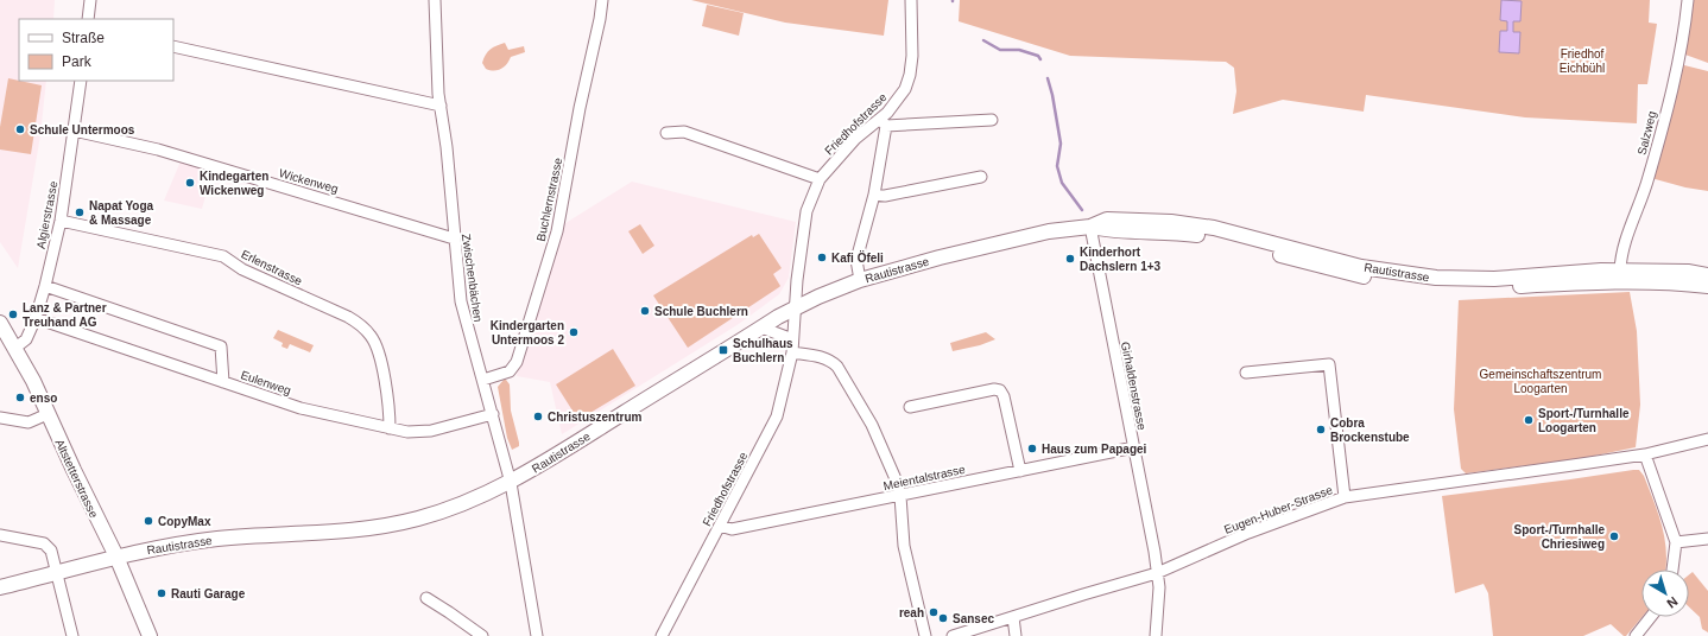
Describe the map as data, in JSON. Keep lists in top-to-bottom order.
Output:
{
  "streets": {
    "street": [
      "Friedhofstrasse",
      "Salzweg",
      "Wickenweg",
      "Buchlernstrasse",
      "Algierstrasse",
      "Erlenstrasse",
      "Rautistrasse",
      "Zwischenbächen",
      "Eulenweg",
      "Girhaldenstrasse",
      "Meientalstrasse",
      "Altstetterstrasse",
      "Eugen-Huber-Strasse"
    ]
  },
  "crossings": [
    ["Friedhofstrasse", "Rautistrasse"],
    ["Friedhofstrasse", "Meientalstrasse"],
    ["Salzweg", "Rautistrasse"],
    ["Wickenweg", "Algierstrasse"],
    ["Wickenweg", "Zwischenbächen"],
    ["Buchlernstrasse", "Zwischenbächen"],
    ["Algierstrasse", "Erlenstrasse"],
    ["Algierstrasse", "Eulenweg"],
    ["Algierstrasse", "Altstetterstrasse"],
    ["Erlenstrasse", "Eulenweg"],
    ["Rautistrasse", "Zwischenbächen"],
    ["Rautistrasse", "Girhaldenstrasse"],
    ["Rautistrasse", "Altstetterstrasse"],
    ["Zwischenbächen", "Eulenweg"],
    ["Girhaldenstrasse", "Meientalstrasse"],
    ["Girhaldenstrasse", "Eugen-Huber-Strasse"]
  ],
  "parks": ["Friedhof Eichbühl", "Gemeinschaftszentrum Loogarten"],
  "places": {
    "other": [
      "Schule Untermoos",
      "Kindegarten Wickenweg",
      "Napat Yoga & Massage",
      "Kafi Öfeli",
      "Kinderhort Dachslern 1+3",
      "Schule Buchlern",
      "Lanz & Partner Treuhand AG",
      "Kindergarten Untermoos 2",
      "enso",
      "Christuszentrum",
      "Sport-/Turnhalle Loogarten",
      "Cobra Brockenstube",
      "Haus zum Papagei",
      "CopyMax",
      "Sport-/Turnhalle Chriesiweg",
      "Rauti Garage",
      "reah",
      "Sansec"
    ],
    "transit": ["Schulhaus Buchlern"]
  },
  "legend": ["Straße", "Park"],
  "north": "bottom right"
}
